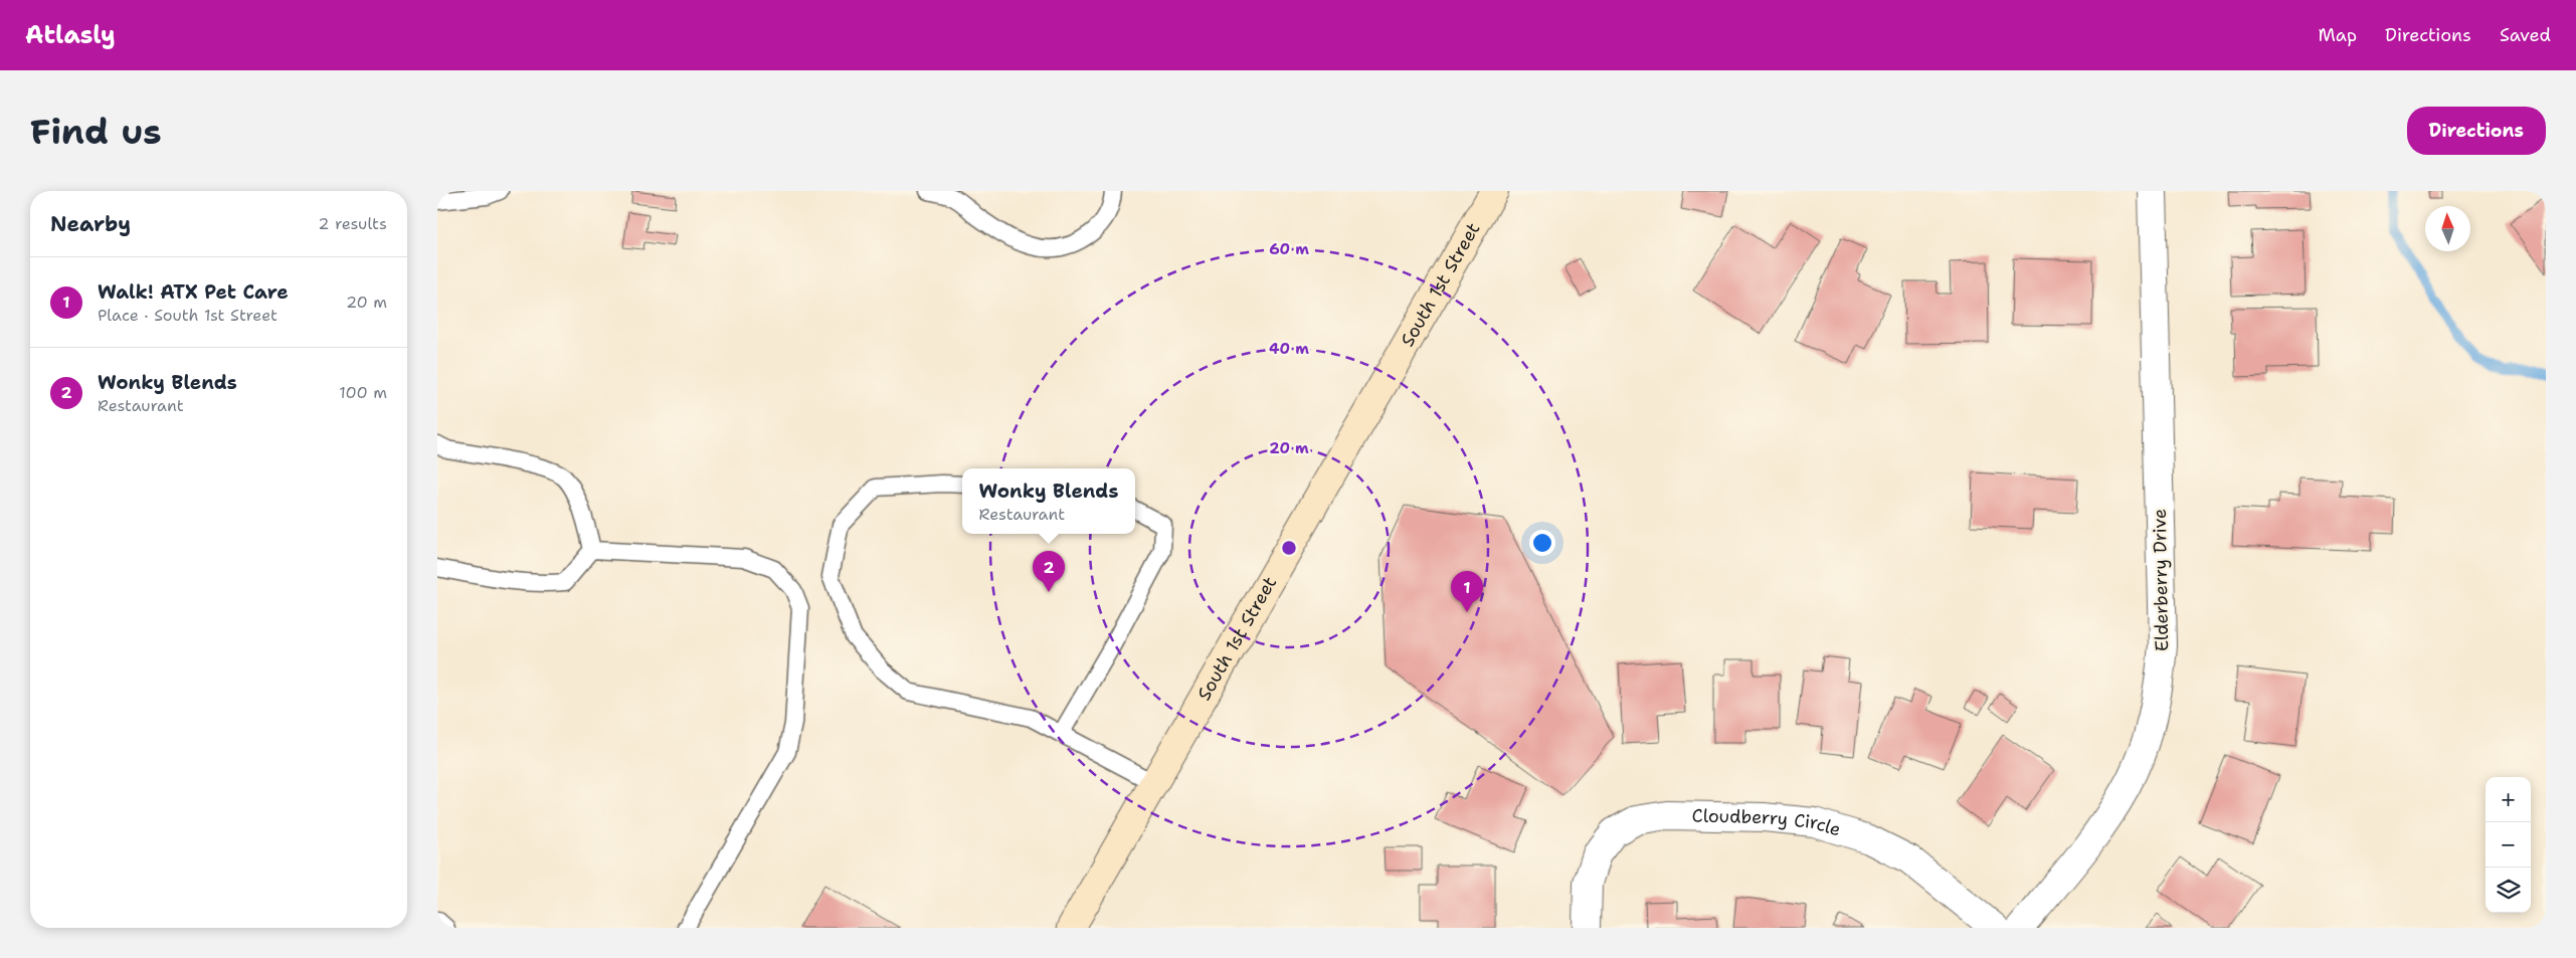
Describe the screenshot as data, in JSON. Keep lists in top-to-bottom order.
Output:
{
  "streets": {
    "main road": ["South 1st Street"],
    "street": ["Elderberry Drive", "Cloudberry Circle"]
  },
  "north": "top",
  "page": {
    "header": "Atlasly",
    "nav": ["Map", "Directions", "Saved"],
    "buttons": "Directions",
    "title": "Find us",
    "heading": ["Nearby", "2 results"],
    "list": [
      {
        "mark": "1",
        "name": "Walk! ATX Pet Care",
        "note": "Place · South 1st Street",
        "value": "20 m"
      },
      {
        "mark": "2",
        "name": "Wonky Blends",
        "note": "Restaurant",
        "value": "100 m"
      }
    ],
    "popup": ["Wonky Blends", "Restaurant"],
    "pins": ["2", "1"],
    "map_buttons": ["+", "−"]
  },
  "rings": ["60 m", "40 m", "20 m"]
}
